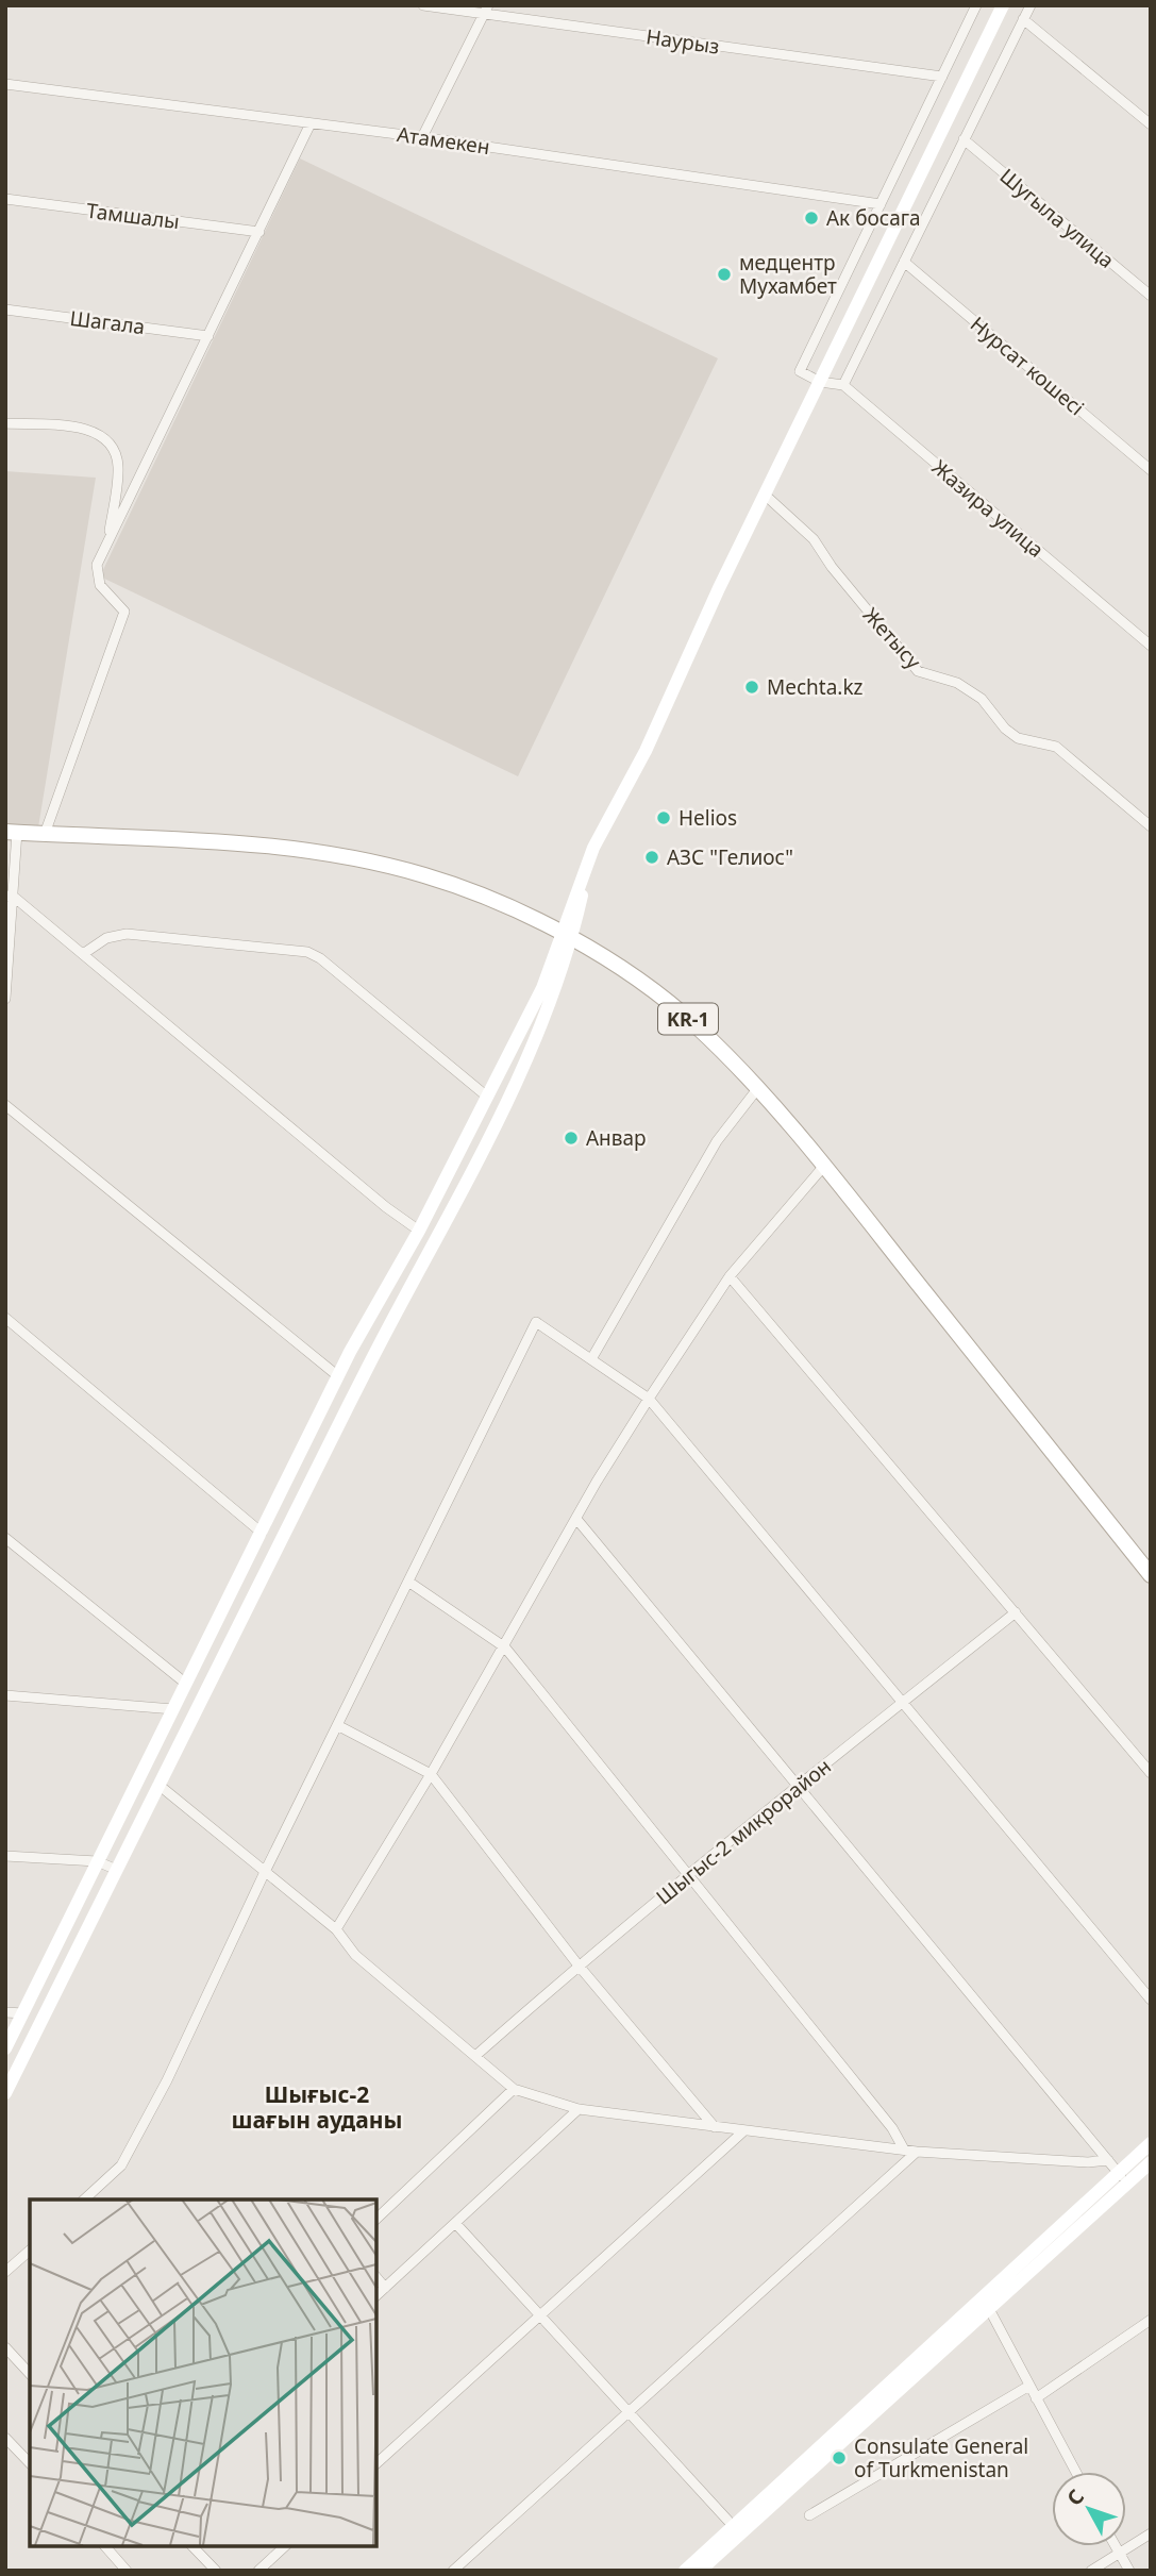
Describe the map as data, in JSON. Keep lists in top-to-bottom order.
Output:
{
  "streets": {
    "main road": ["KR-1"],
    "street": [
      "Наурыз",
      "Атамекен",
      "Тамшалы",
      "Шугыла улица",
      "Шагала",
      "Нурсат кошесi",
      "Жазира улица",
      "Жетысу",
      "Шыгыс-2 микрорайон"
    ]
  },
  "districts": ["Шығыс-2 шағын ауданы"],
  "places": [
    "Ак босага",
    "медцентр Мухамбет",
    "Mechta.kz",
    "Helios",
    "АЗС \"Гелиос\"",
    "Анвар",
    "Consulate General of Turkmenistan"
  ],
  "north": "top left"
}
